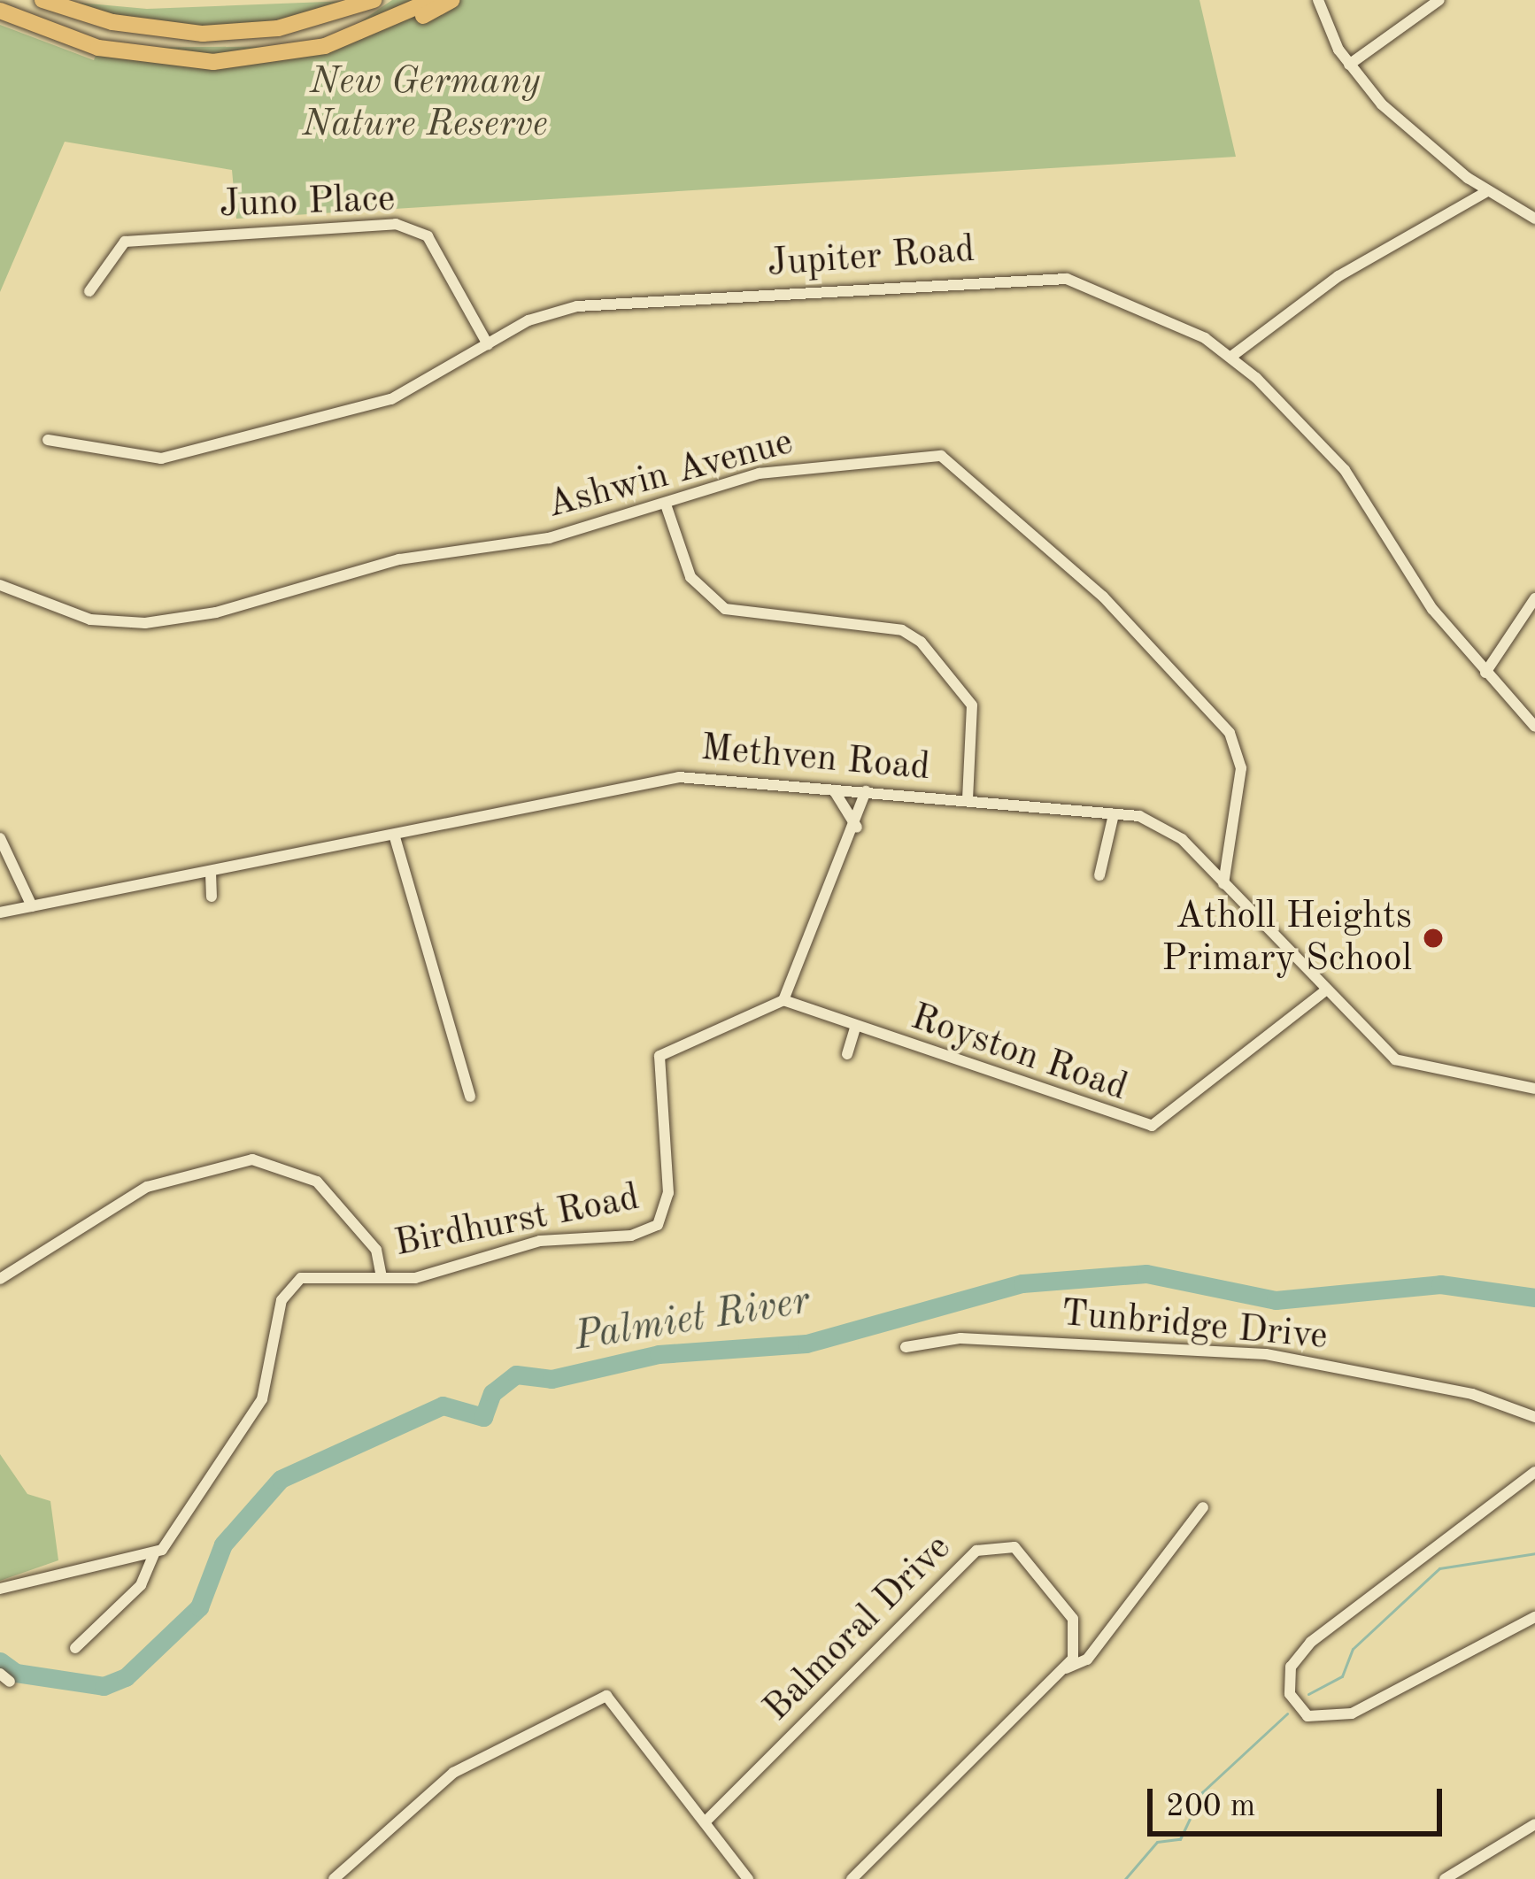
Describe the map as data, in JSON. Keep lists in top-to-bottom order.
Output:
{
  "streets": {
    "street": [
      "Juno Place",
      "Jupiter Road",
      "Ashwin Avenue",
      "Methven Road",
      "Royston Road",
      "Birdhurst Road",
      "Tunbridge Drive",
      "Balmoral Drive"
    ]
  },
  "crossings": [
    ["Juno Place", "Jupiter Road"],
    ["Ashwin Avenue", "Methven Road"],
    ["Methven Road", "Royston Road"],
    ["Royston Road", "Birdhurst Road"]
  ],
  "water": ["Palmiet River"],
  "parks": ["New Germany Nature Reserve"],
  "places": ["Atholl Heights Primary School"],
  "scale_bar": "200 m"
}
